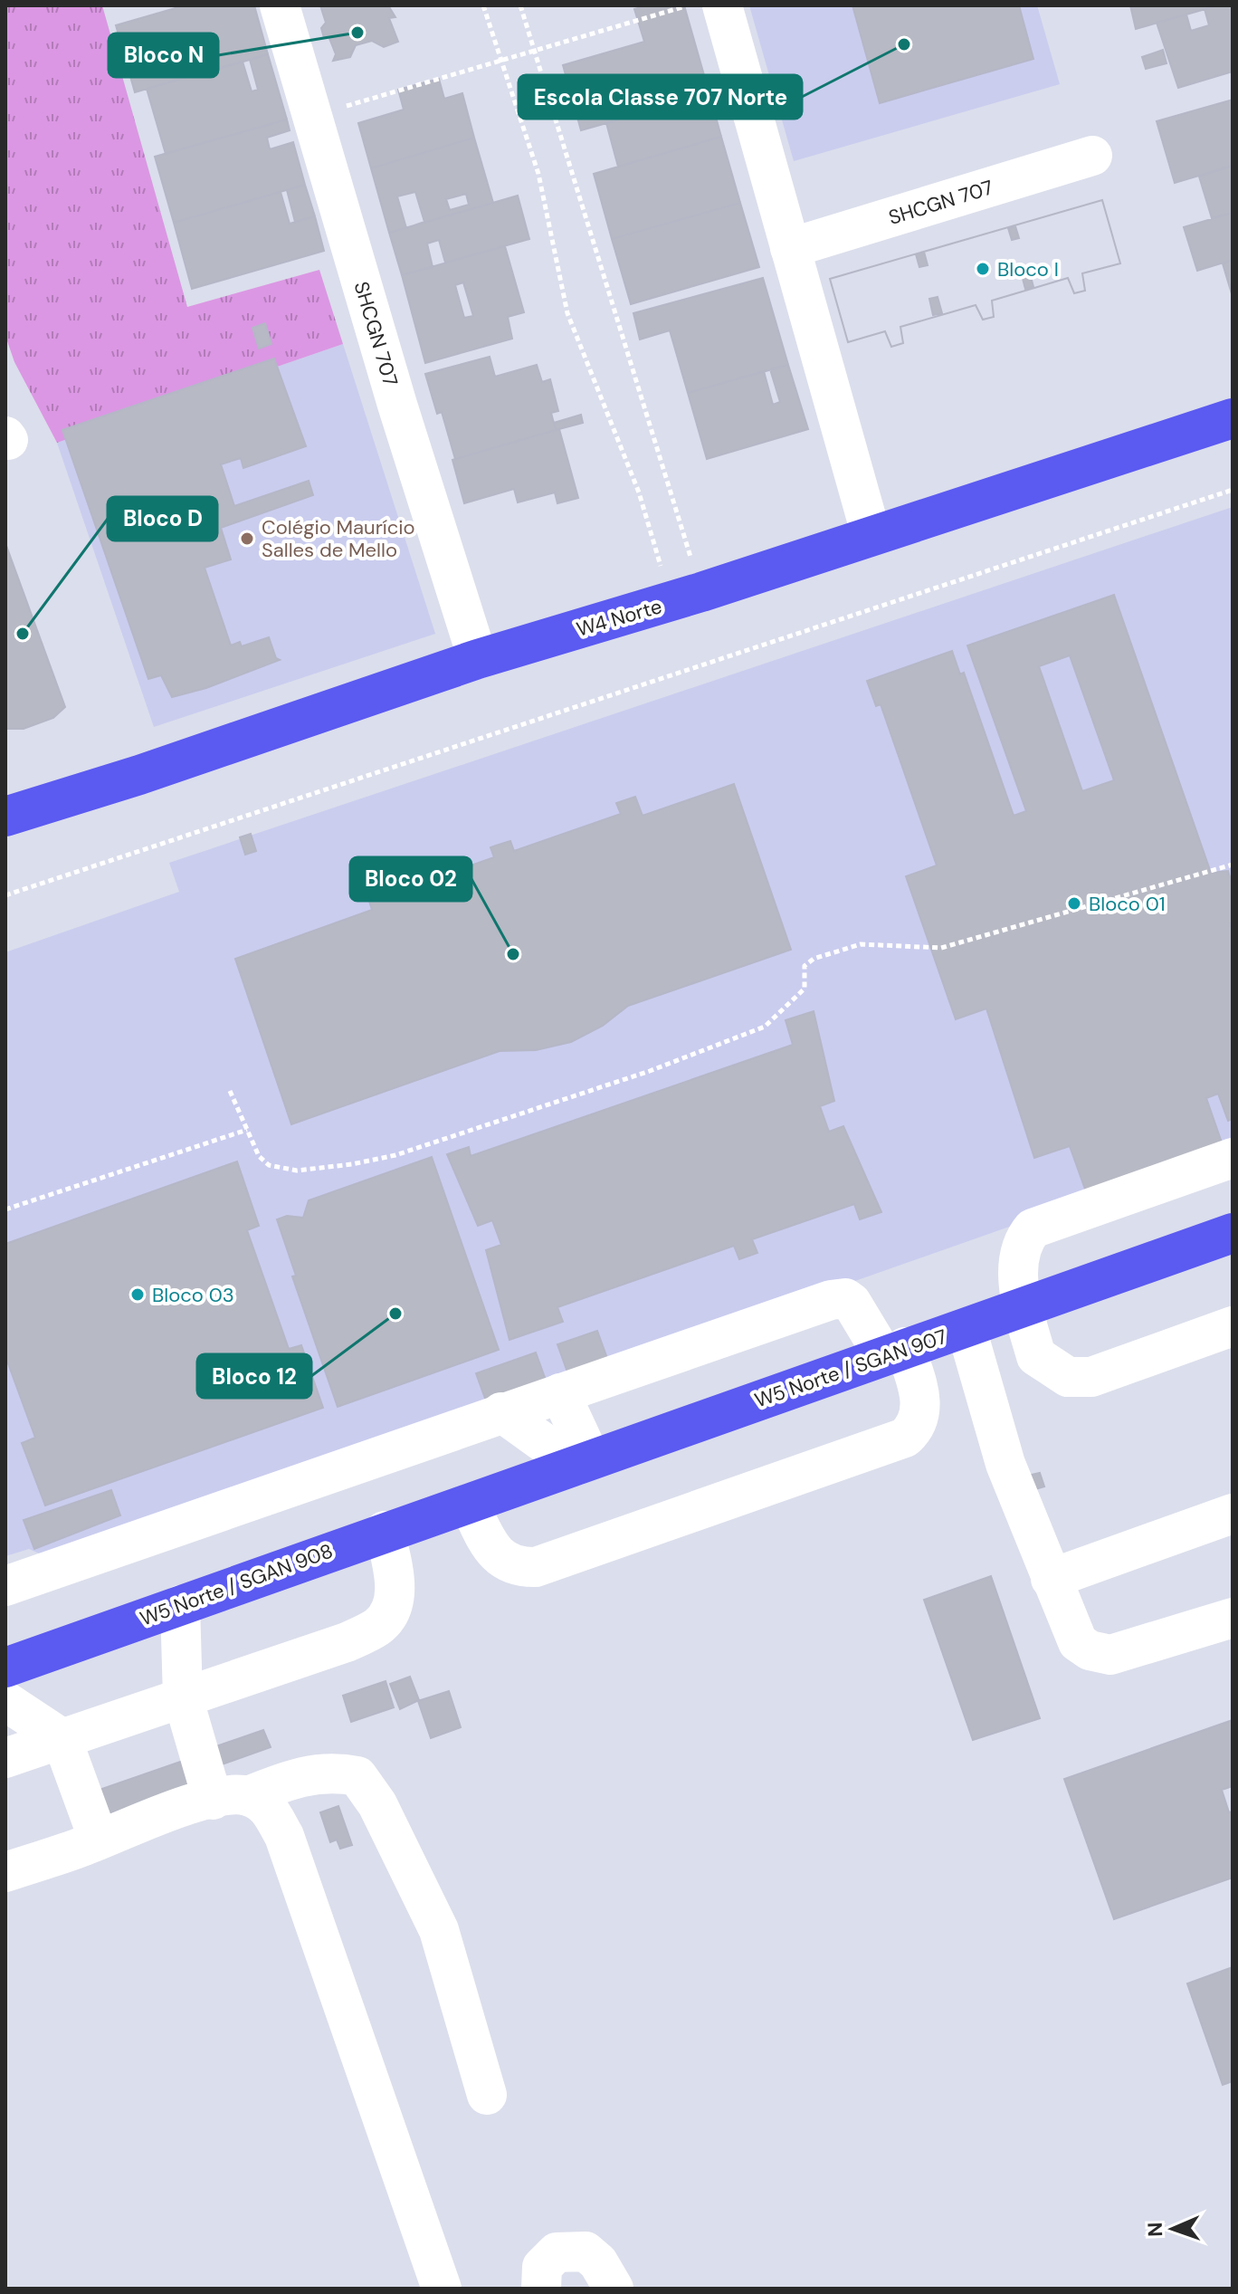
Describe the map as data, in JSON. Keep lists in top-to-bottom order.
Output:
{
  "streets": {
    "main road": ["W4 Norte", "W5 Norte / SGAN 907", "W5 Norte / SGAN 908"],
    "street": ["SHCGN 707"]
  },
  "crossings": [
    ["SHCGN 707", "W4 Norte"],
    ["W5 Norte / SGAN 907", "W5 Norte / SGAN 908"]
  ],
  "places": [
    "Bloco N",
    "Escola Classe 707 Norte",
    "Bloco I",
    "Colégio Maurício Salles de Mello",
    "Bloco D",
    "Bloco 01",
    "Bloco 02",
    "Bloco 03",
    "Bloco 12"
  ],
  "north": "left"
}
